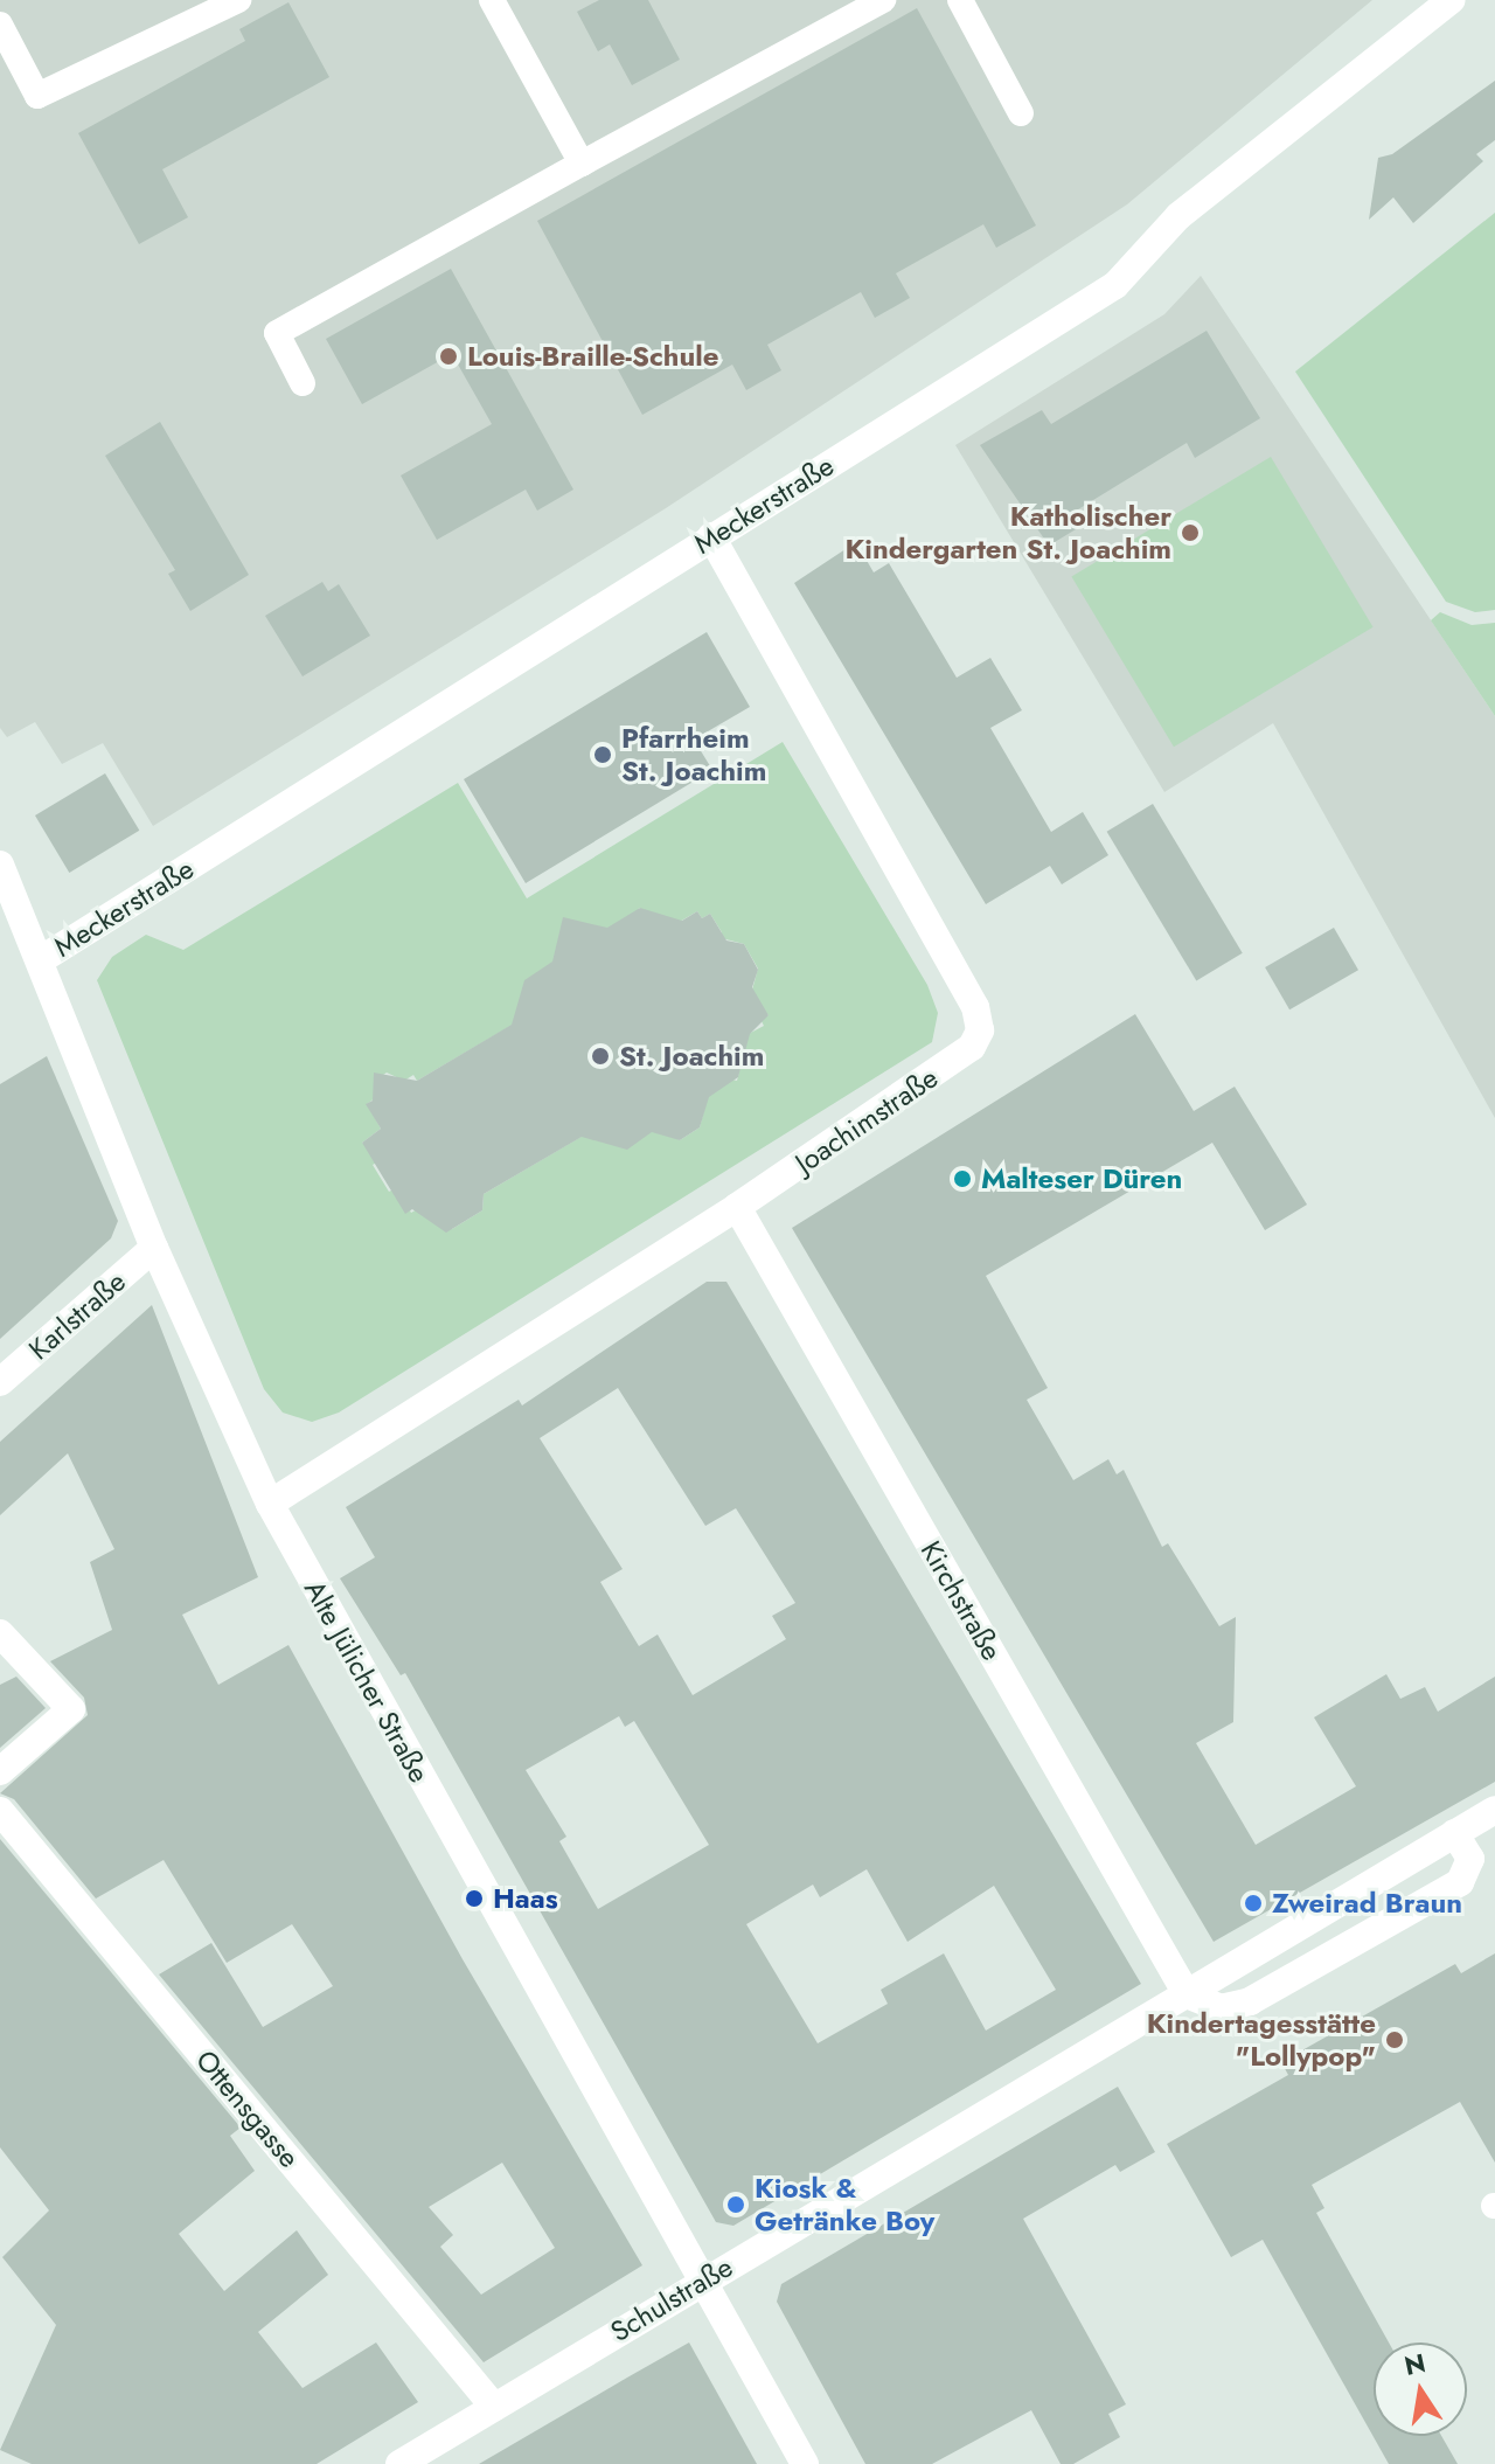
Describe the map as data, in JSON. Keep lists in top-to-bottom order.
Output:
{
  "streets": {
    "street": [
      "Meckerstraße",
      "Joachimstraße",
      "Karlstraße",
      "Kirchstraße",
      "Alte Jülicher Straße",
      "Ottensgasse",
      "Schulstraße"
    ]
  },
  "crossings": [
    ["Meckerstraße", "Joachimstraße"],
    ["Meckerstraße", "Alte Jülicher Straße"],
    ["Joachimstraße", "Kirchstraße"],
    ["Joachimstraße", "Alte Jülicher Straße"],
    ["Karlstraße", "Alte Jülicher Straße"],
    ["Kirchstraße", "Schulstraße"],
    ["Alte Jülicher Straße", "Schulstraße"],
    ["Ottensgasse", "Schulstraße"]
  ],
  "places": [
    "Louis-Braille-Schule",
    "Katholischer Kindergarten St. Joachim",
    "Pfarrheim St. Joachim",
    "St. Joachim",
    "Malteser Düren",
    "Haas",
    "Zweirad Braun",
    "Kindertagesstätte \"Lollypop\"",
    "Kiosk & Getränke Boy"
  ],
  "north": "top"
}
